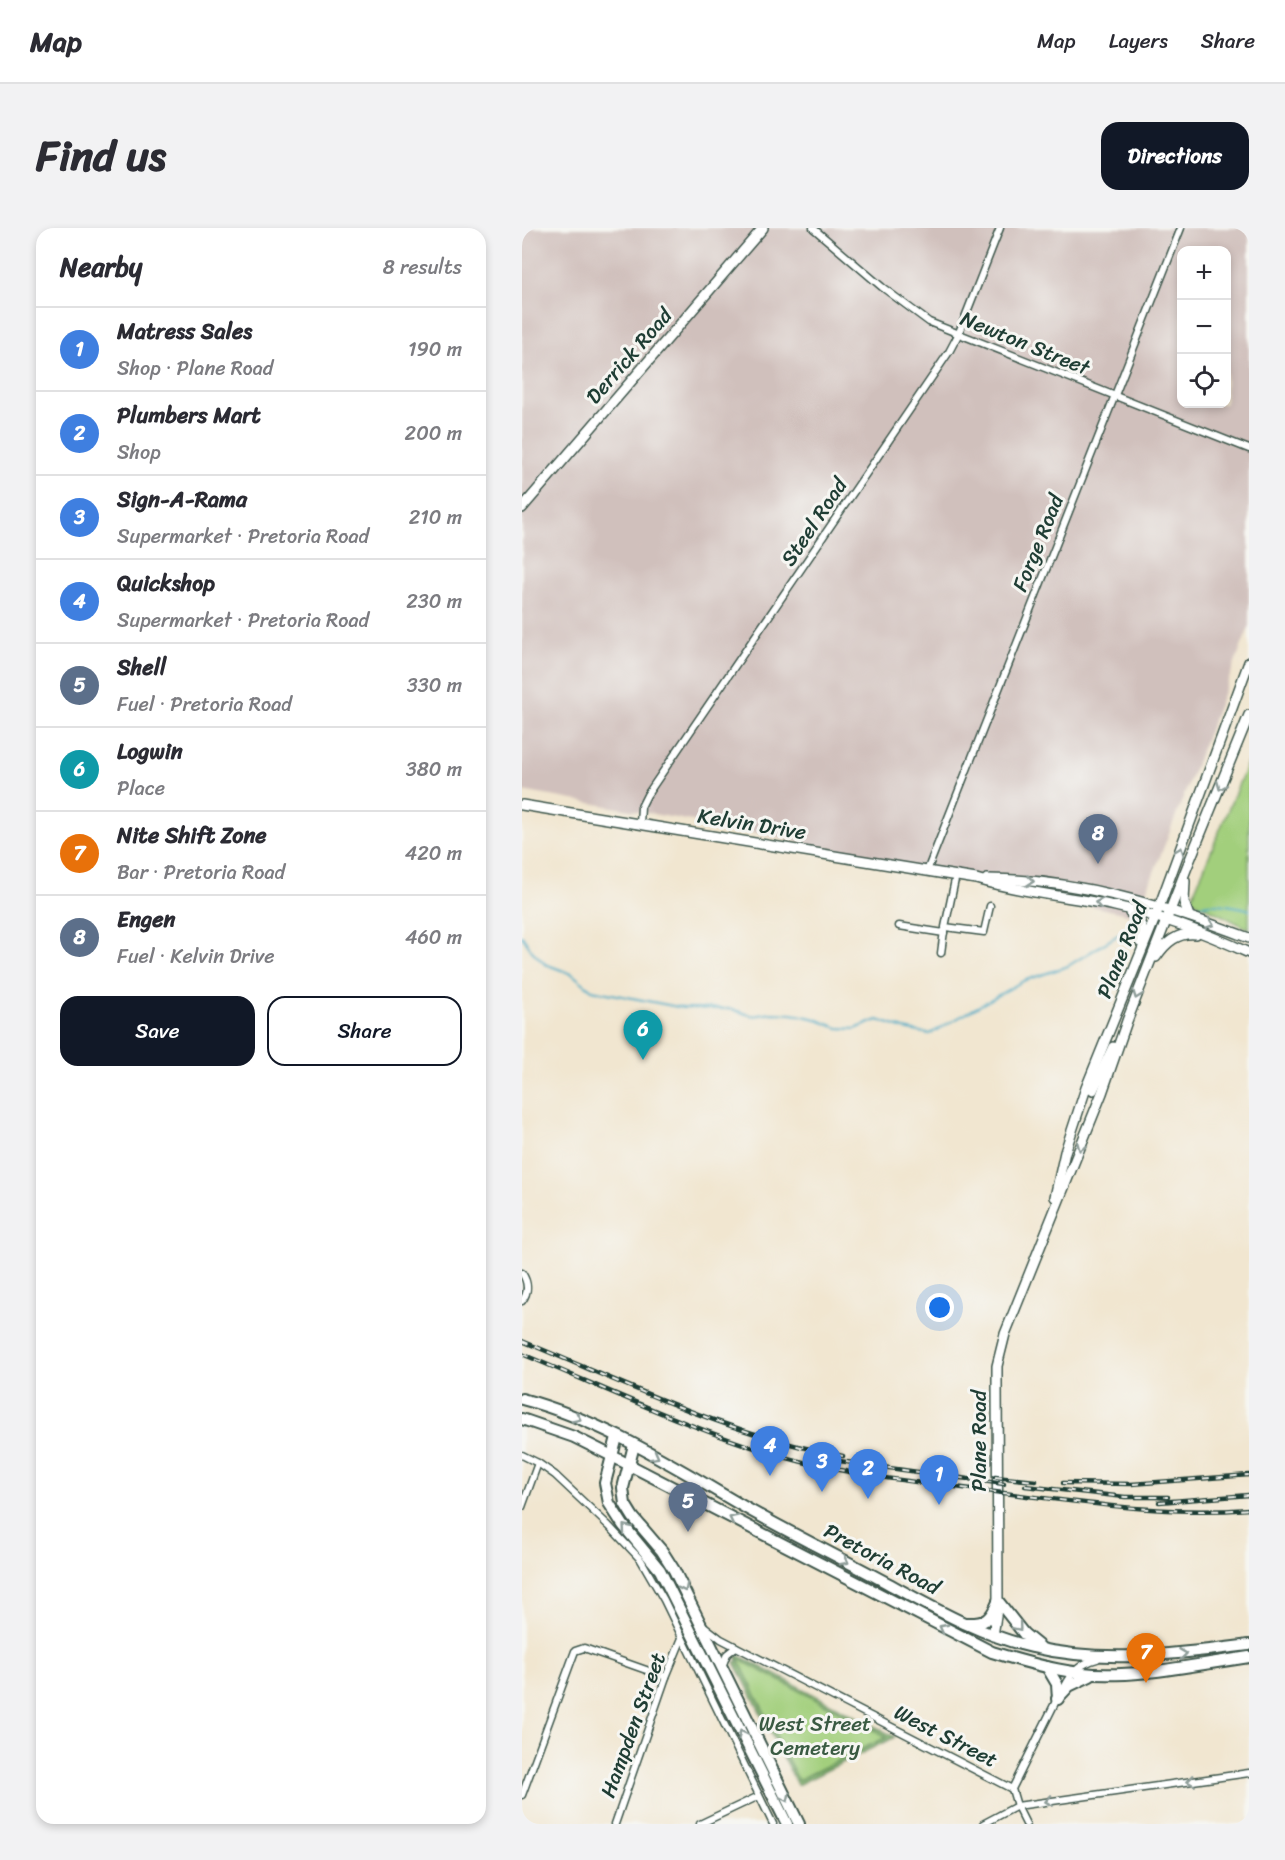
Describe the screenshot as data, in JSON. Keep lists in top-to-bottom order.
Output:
{
  "streets": {
    "main road": [
      "Derrick Road",
      "Kelvin Drive",
      "Plane Road",
      "Pretoria Road"
    ],
    "street": [
      "Newton Street",
      "Steel Road",
      "Forge Road",
      "Hampden Street",
      "West Street"
    ]
  },
  "crossings": [
    ["Newton Street", "Steel Road"],
    ["Newton Street", "Forge Road"],
    ["Steel Road", "Kelvin Drive"],
    ["Forge Road", "Kelvin Drive"],
    ["Kelvin Drive", "Plane Road"],
    ["Plane Road", "Pretoria Road"]
  ],
  "parks": ["West Street Cemetery"],
  "page": {
    "header": "Map",
    "nav": ["Map", "Layers", "Share"],
    "title": "Find us",
    "buttons": [
      "Directions",
      ["Save", "Share"]
    ],
    "heading": ["Nearby", "8 results"],
    "map_buttons": ["+", "−"],
    "list": [
      {
        "mark": "1",
        "name": "Matress Sales",
        "note": "Shop · Plane Road",
        "value": "190 m"
      },
      {
        "mark": "2",
        "name": "Plumbers Mart",
        "note": "Shop",
        "value": "200 m"
      },
      {
        "mark": "3",
        "name": "Sign-A-Rama",
        "note": "Supermarket · Pretoria Road",
        "value": "210 m"
      },
      {
        "mark": "4",
        "name": "Quickshop",
        "note": "Supermarket · Pretoria Road",
        "value": "230 m"
      },
      {
        "mark": "5",
        "name": "Shell",
        "note": "Fuel · Pretoria Road",
        "value": "330 m"
      },
      {
        "mark": "6",
        "name": "Logwin",
        "note": "Place",
        "value": "380 m"
      },
      {
        "mark": "7",
        "name": "Nite Shift Zone",
        "note": "Bar · Pretoria Road",
        "value": "420 m"
      },
      {
        "mark": "8",
        "name": "Engen",
        "note": "Fuel · Kelvin Drive",
        "value": "460 m"
      }
    ],
    "pins": [
      "8",
      "6",
      "4",
      "3",
      "2",
      "1",
      "5",
      "7"
    ]
  }
}
